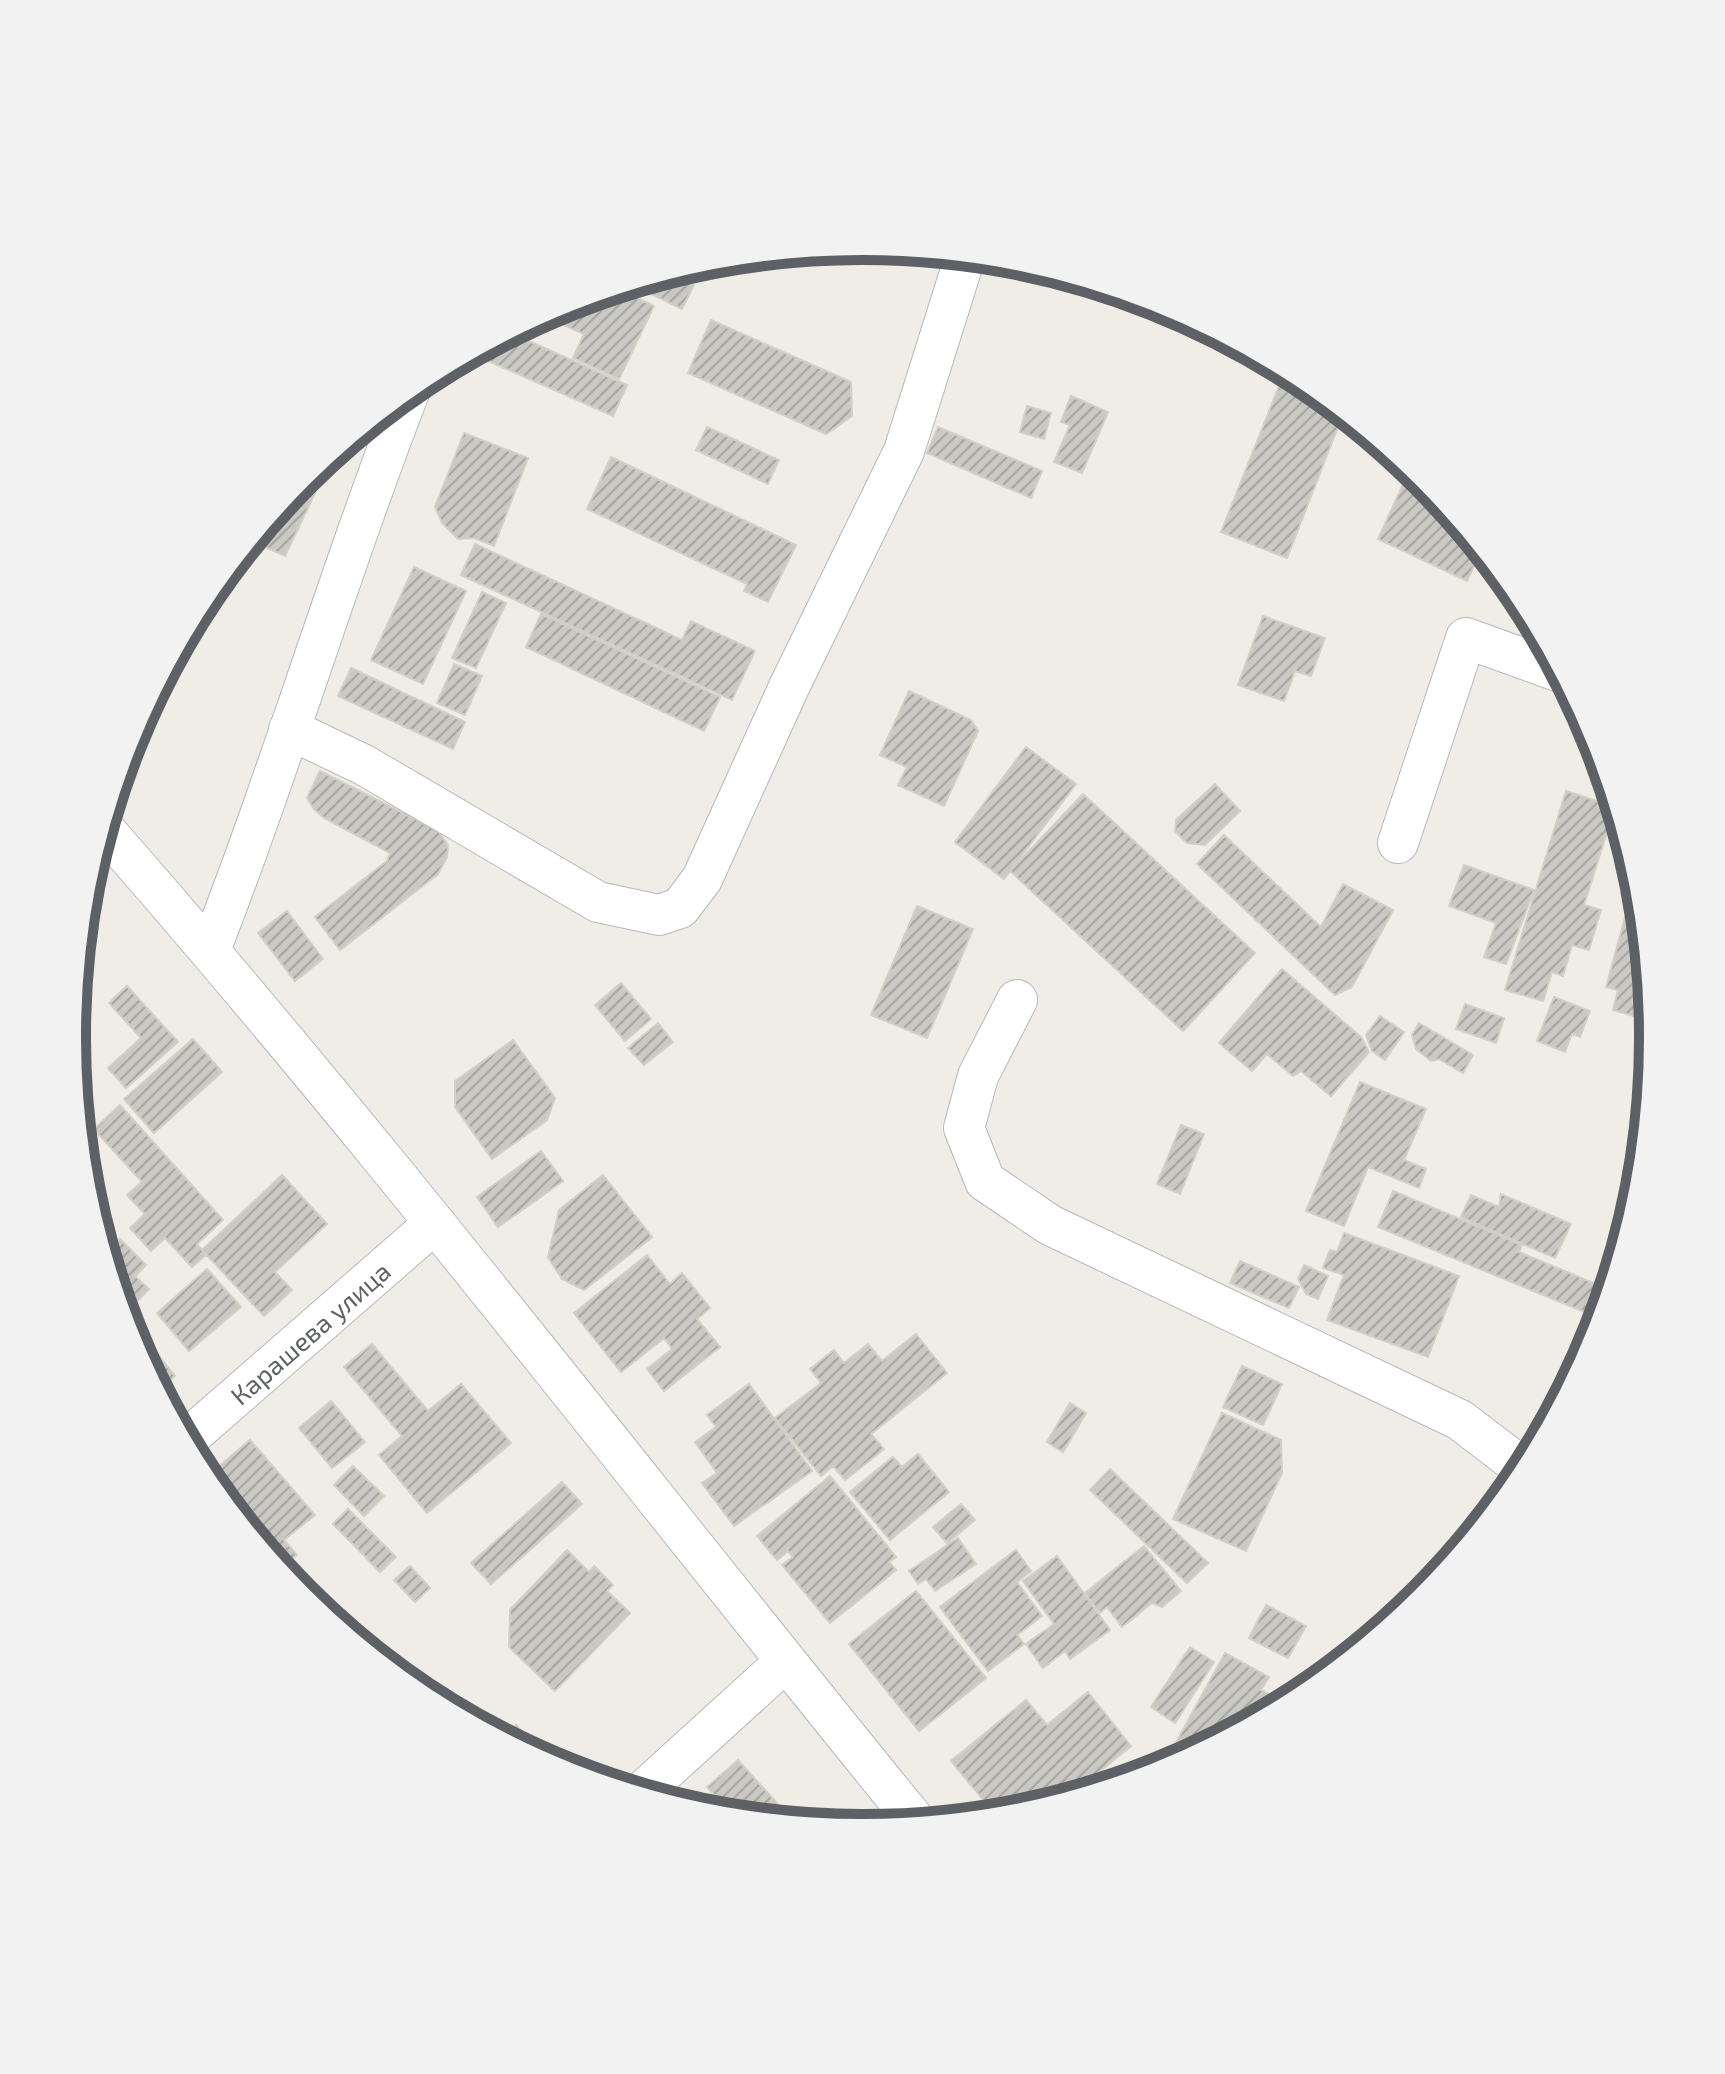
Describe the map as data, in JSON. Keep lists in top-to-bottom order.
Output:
{
  "streets": {
    "street": ["Карашева улица"]
  }
}
